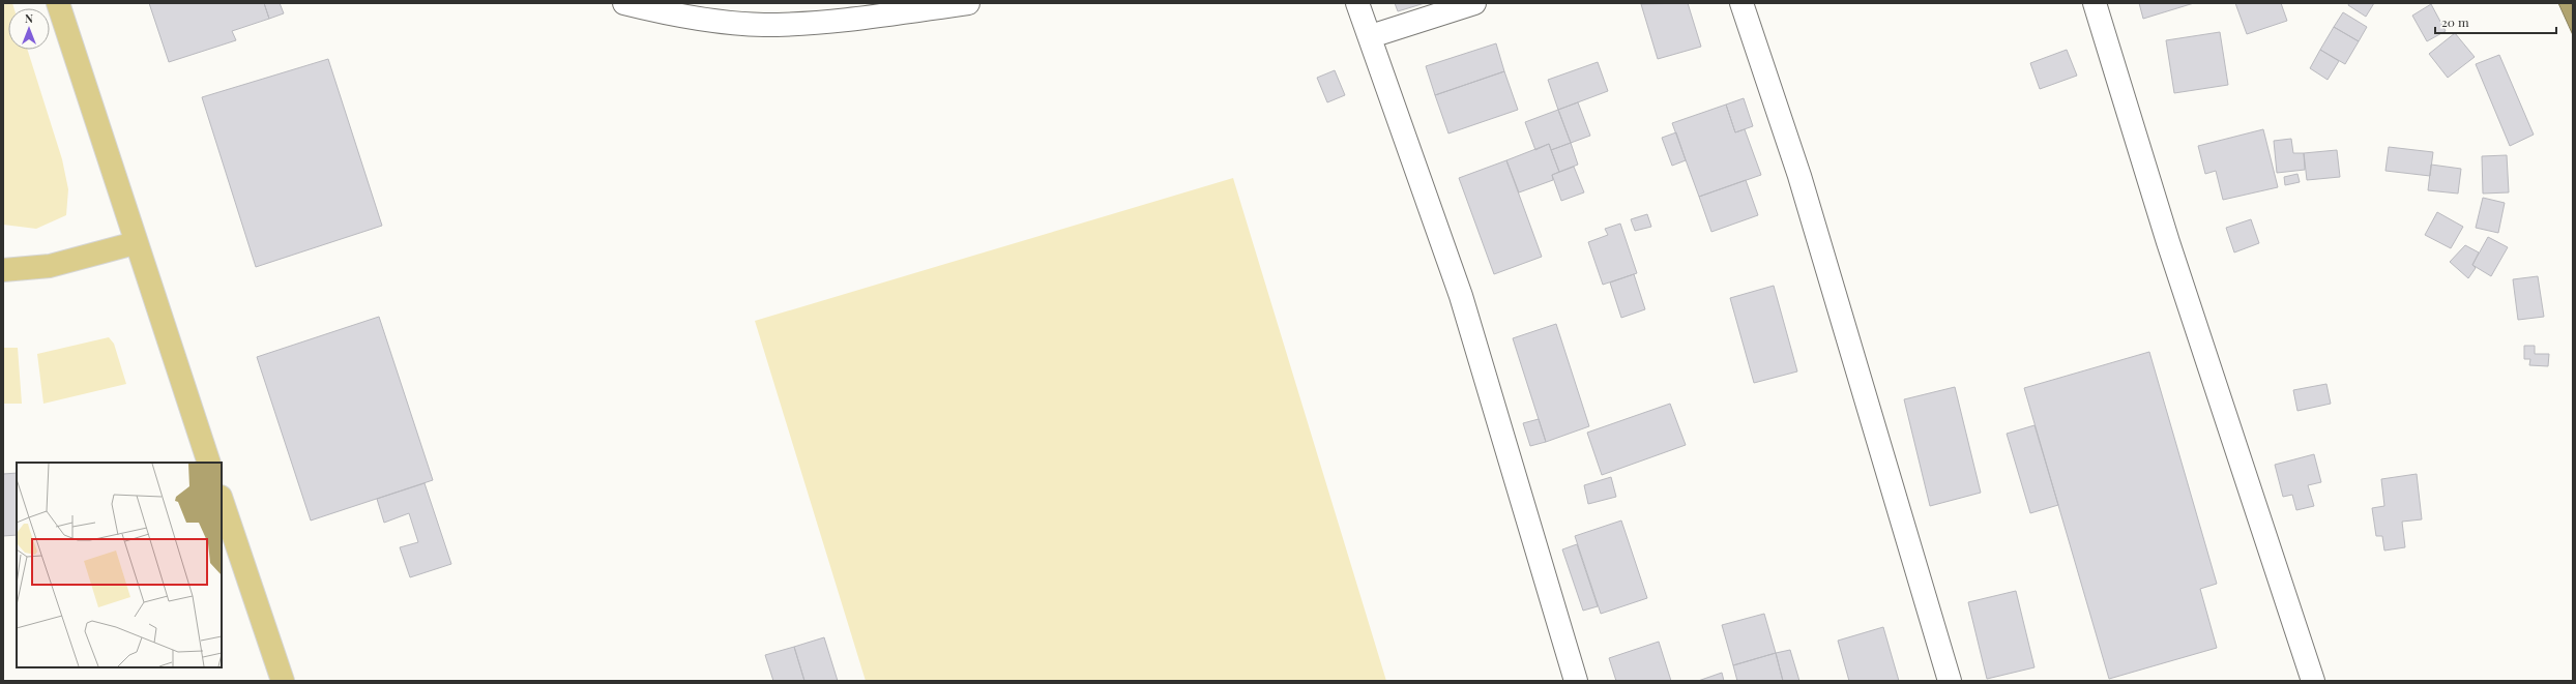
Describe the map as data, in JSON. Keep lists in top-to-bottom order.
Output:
{
  "scale_bar": "20 m",
  "north": "top"
}
